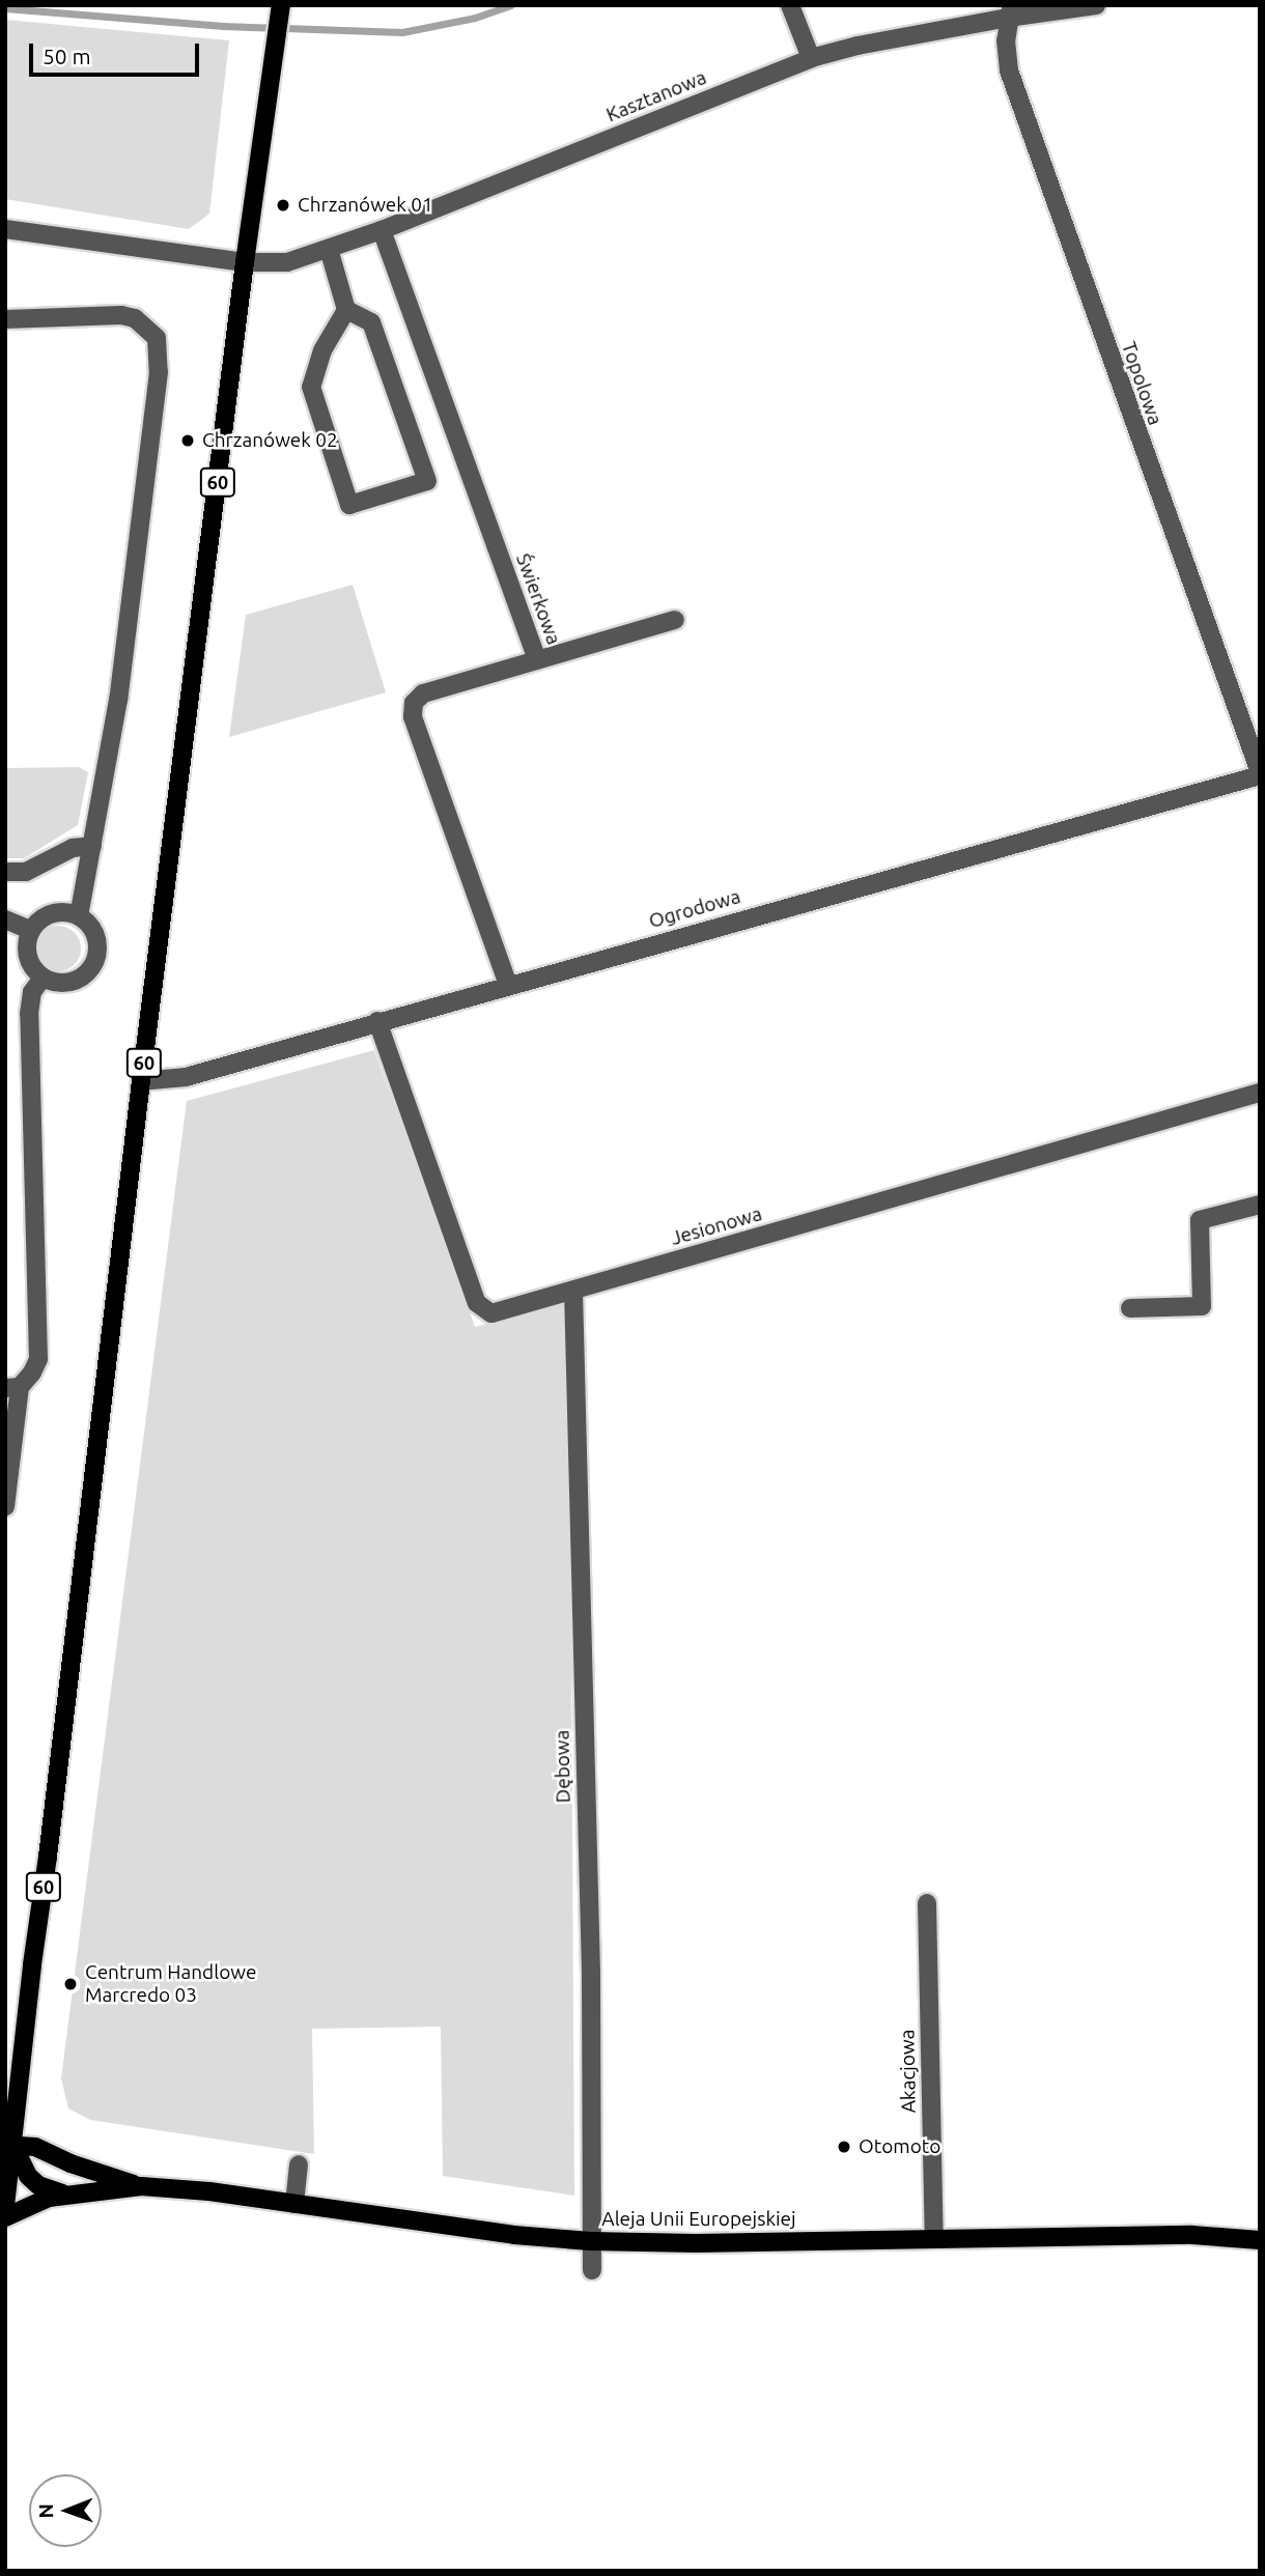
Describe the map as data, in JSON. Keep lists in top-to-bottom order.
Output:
{
  "streets": {
    "main road": ["60", "Aleja Unii Europejskiej"],
    "street": [
      "Kasztanowa",
      "Topolowa",
      "Świerkowa",
      "Ogrodowa",
      "Jesionowa",
      "Dębowa",
      "Akacjowa"
    ]
  },
  "crossings": [
    ["Kasztanowa", "Topolowa"],
    ["Kasztanowa", "60"],
    ["Kasztanowa", "Świerkowa"],
    ["Topolowa", "Ogrodowa"],
    ["60", "Ogrodowa"],
    ["60", "Aleja Unii Europejskiej"],
    ["Świerkowa", "Ogrodowa"],
    ["Ogrodowa", "Jesionowa"],
    ["Jesionowa", "Dębowa"],
    ["Dębowa", "Aleja Unii Europejskiej"],
    ["Akacjowa", "Aleja Unii Europejskiej"]
  ],
  "places": [
    "Chrzanówek 01",
    "Chrzanówek 02",
    "Centrum Handlowe Marcredo 03",
    "Otomoto"
  ],
  "scale_bar": "50 m",
  "north": "left"
}
